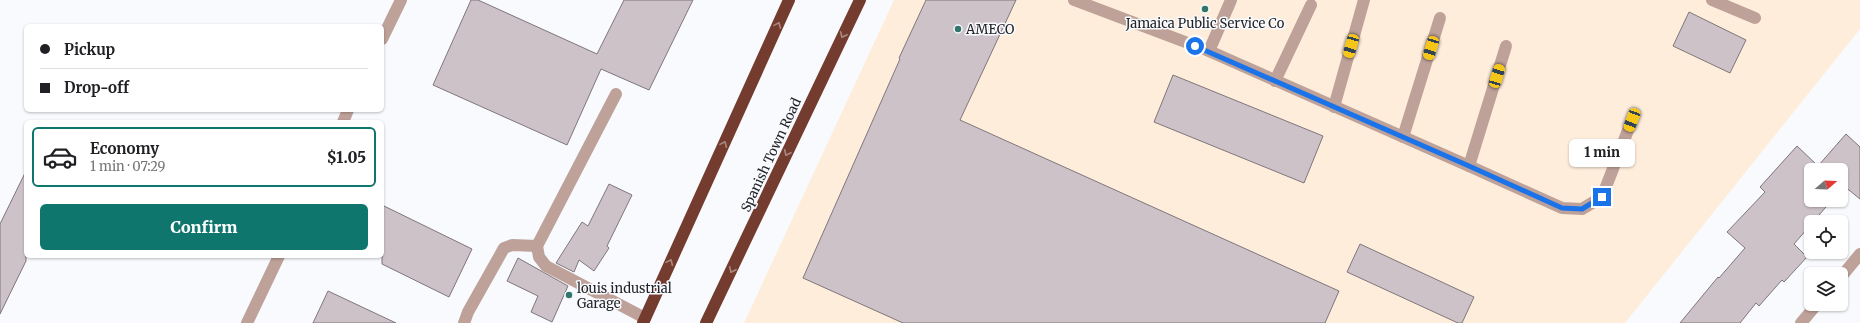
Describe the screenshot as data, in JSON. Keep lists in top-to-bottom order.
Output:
{
  "streets": {
    "highway": ["Spanish Town Road"]
  },
  "places": ["Jamaica Public Service Co", "AMECO", "louis industrial Garage"],
  "north": "right",
  "page": {
    "banner": ["Pickup", "Drop-off"],
    "list": [
      {
        "name": "Economy",
        "note": "1 min · 07:29",
        "value": "$1.05"
      }
    ],
    "bubble": "1 min",
    "buttons": "Confirm"
  }
}
